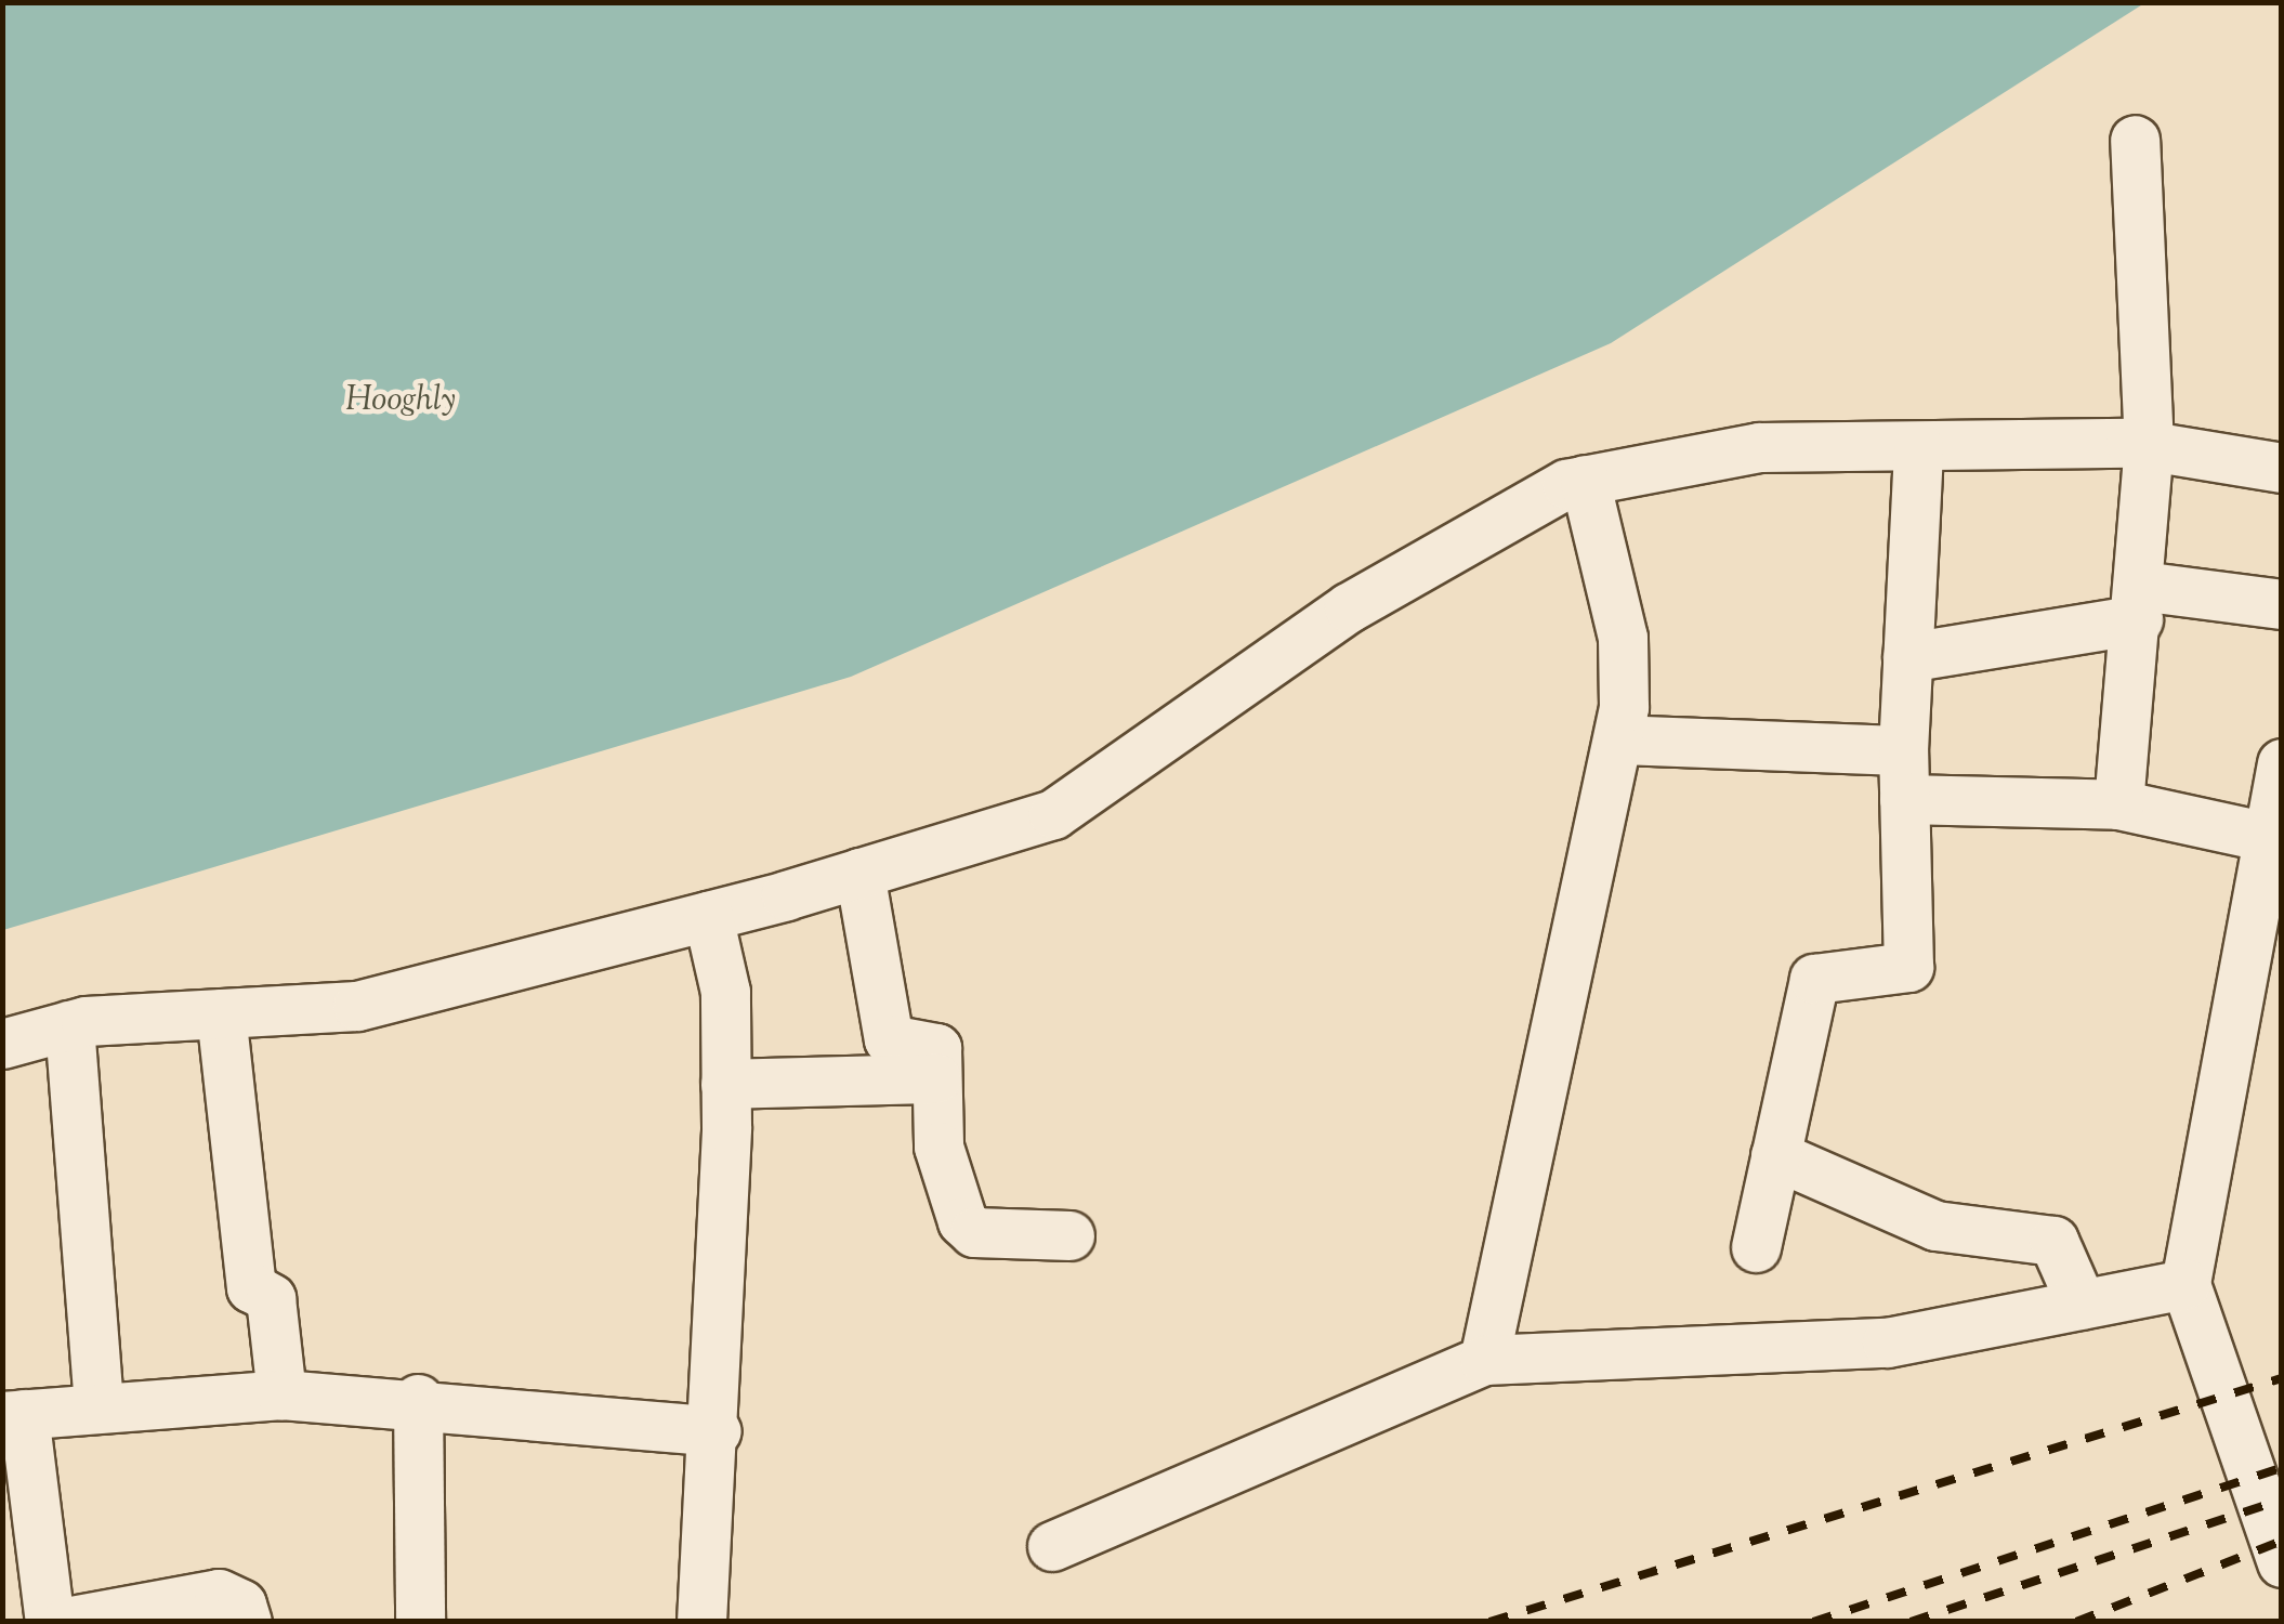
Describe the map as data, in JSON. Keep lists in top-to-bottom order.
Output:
{
  "water": ["Hooghly"]
}
